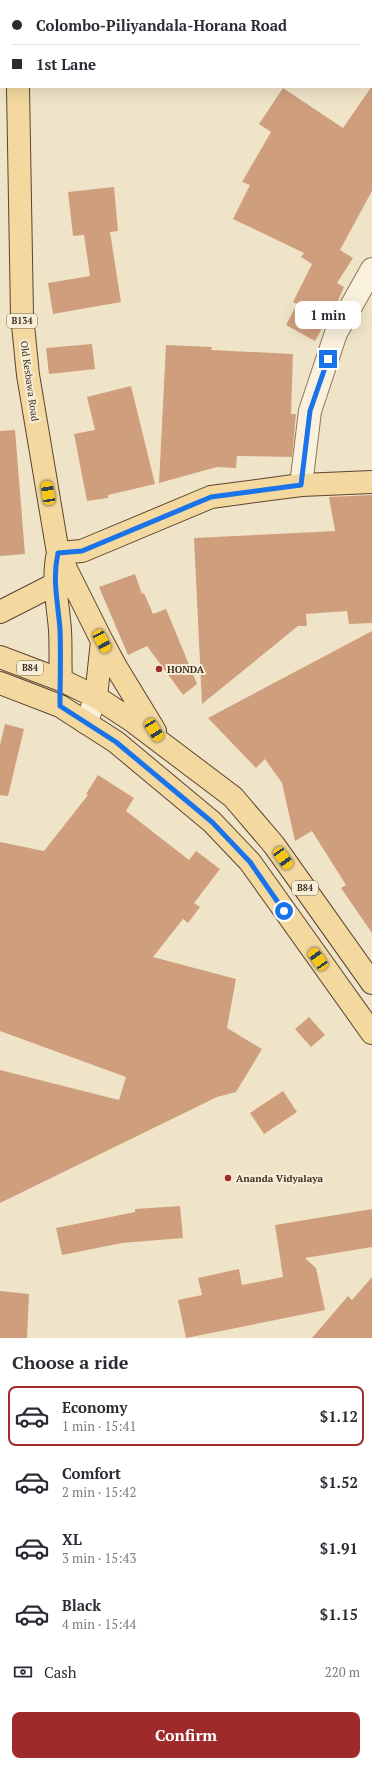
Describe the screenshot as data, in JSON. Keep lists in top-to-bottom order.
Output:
{
  "streets": {
    "main road": ["B134", "Old Kesbawa Road", "B84"]
  },
  "crossings": [
    ["Old Kesbawa Road", "B84"]
  ],
  "places": ["HONDA", "Ananda Vidyalaya"],
  "page": {
    "banner": ["Colombo-Piliyandala-Horana Road", "1st Lane"],
    "bubble": "1 min",
    "heading": "Choose a ride",
    "list": [
      {
        "name": "Economy",
        "note": "1 min · 15:41",
        "value": "$1.12"
      },
      {
        "name": "Comfort",
        "note": "2 min · 15:42",
        "value": "$1.52"
      },
      {
        "name": "XL",
        "note": "3 min · 15:43",
        "value": "$1.91"
      },
      {
        "name": "Black",
        "note": "4 min · 15:44",
        "value": "$1.15"
      }
    ],
    "pay": ["Cash", "220 m"],
    "buttons": "Confirm"
  }
}
